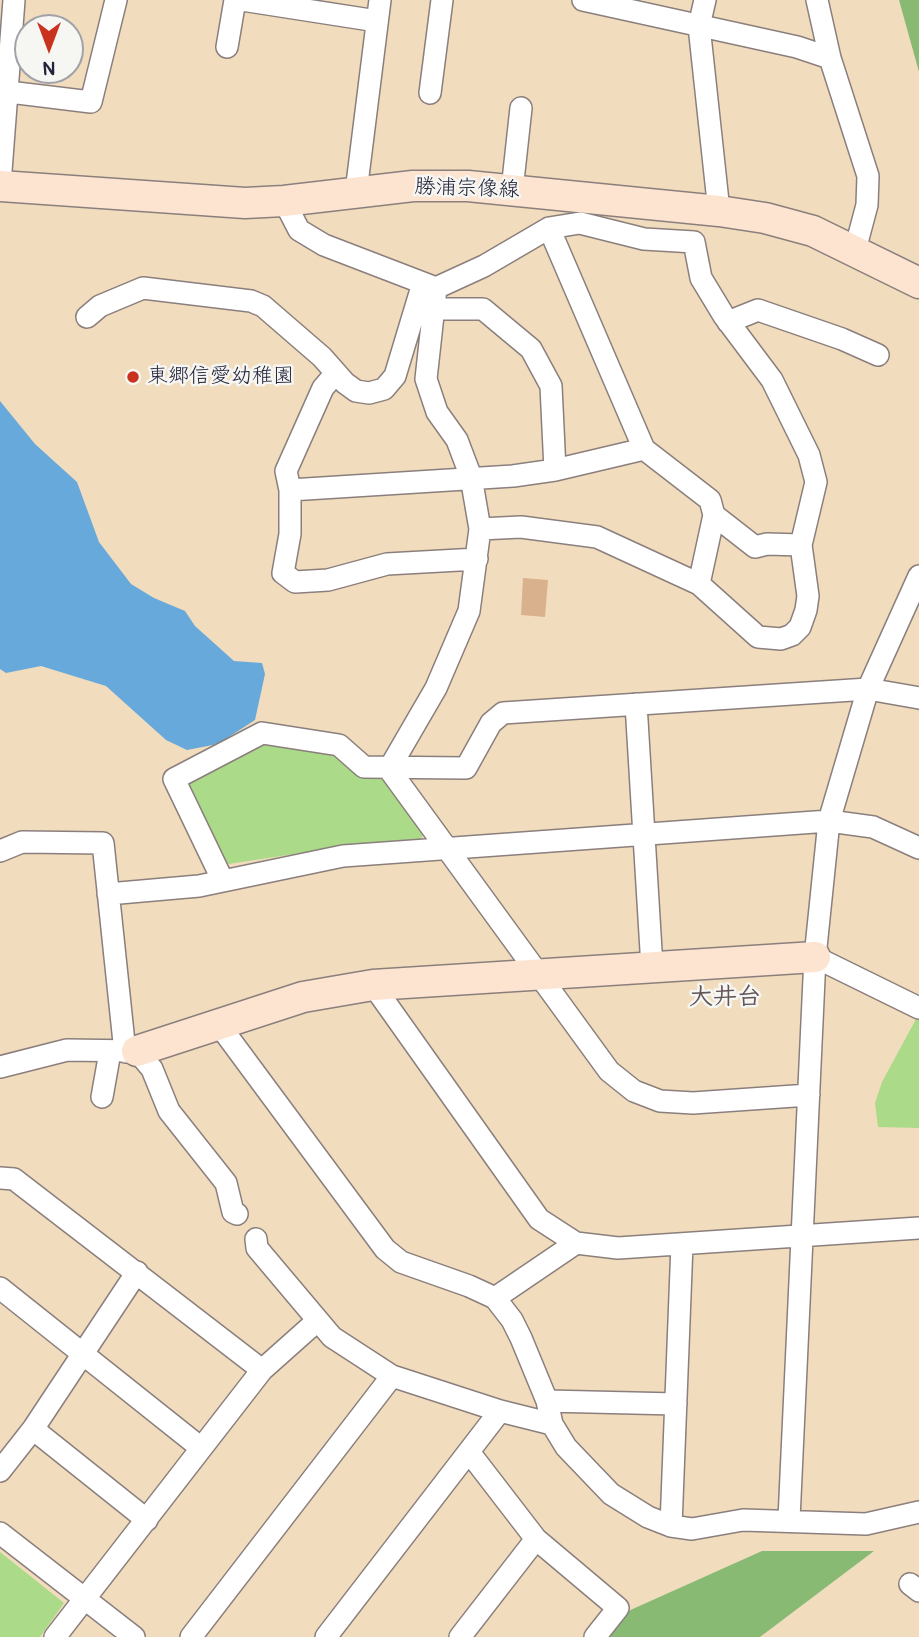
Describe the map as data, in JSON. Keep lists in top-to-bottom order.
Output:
{
  "streets": {
    "main road": ["勝浦宗像線"]
  },
  "districts": ["大井台"],
  "places": ["東郷信愛幼稚園"],
  "north": "bottom"
}
